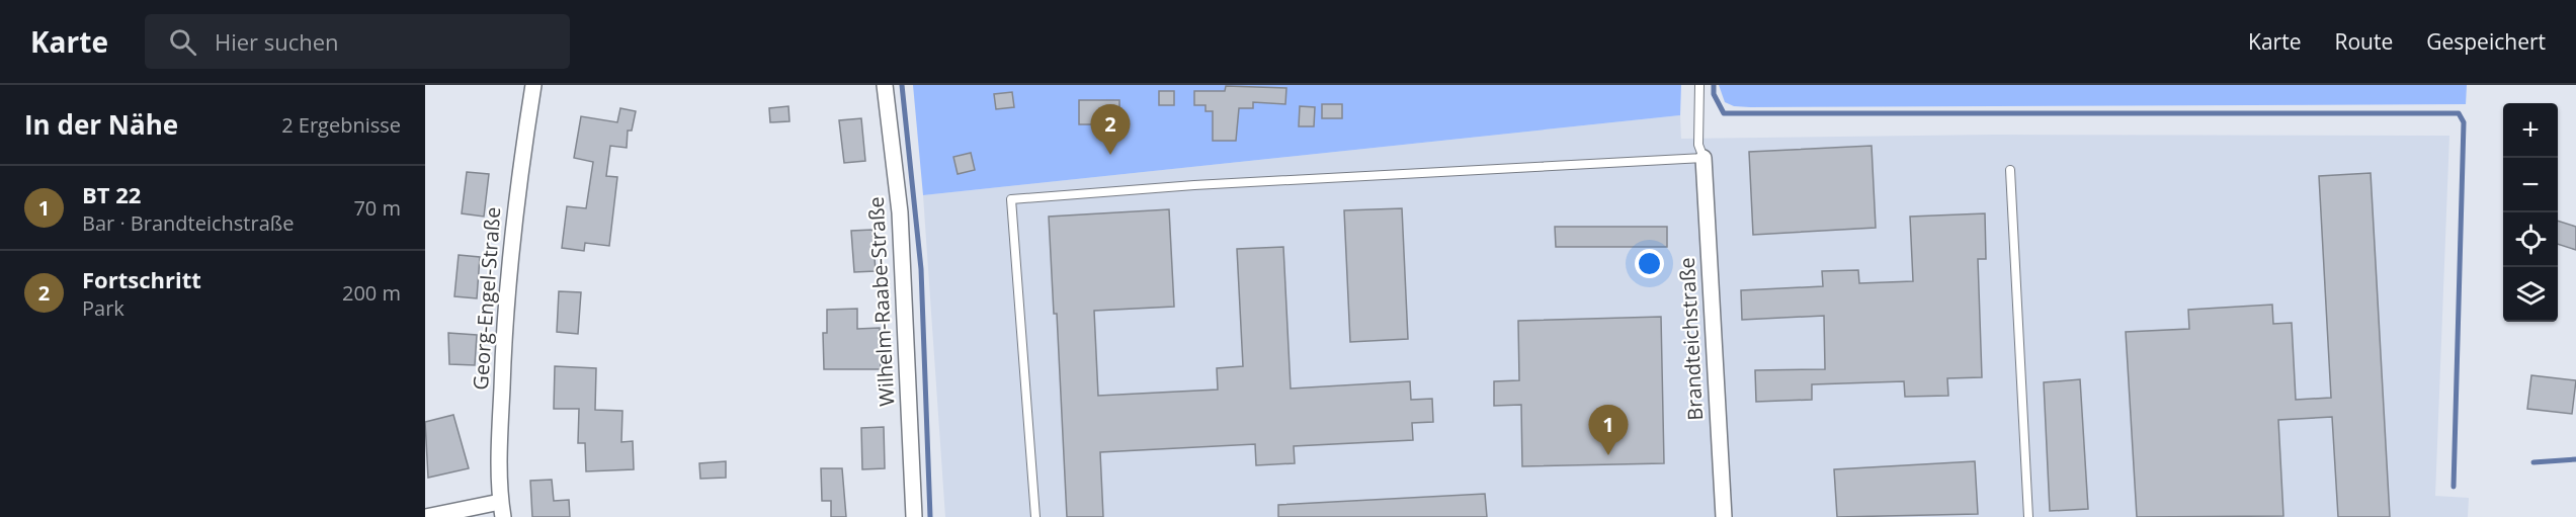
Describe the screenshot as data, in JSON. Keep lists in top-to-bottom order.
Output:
{
  "streets": {
    "street": ["Georg-Engel-Straße", "Wilhelm-Raabe-Straße", "Brandteichstraße"]
  },
  "page": {
    "header": "Karte",
    "search": "Hier suchen",
    "nav": ["Karte", "Route", "Gespeichert"],
    "heading": ["In der Nähe", "2 Ergebnisse"],
    "map_buttons": ["+", "−"],
    "pins": ["2", "1"],
    "list": [
      {
        "mark": "1",
        "name": "BT 22",
        "note": "Bar · Brandteichstraße",
        "value": "70 m"
      },
      {
        "mark": "2",
        "name": "Fortschritt",
        "note": "Park",
        "value": "200 m"
      }
    ]
  }
}
